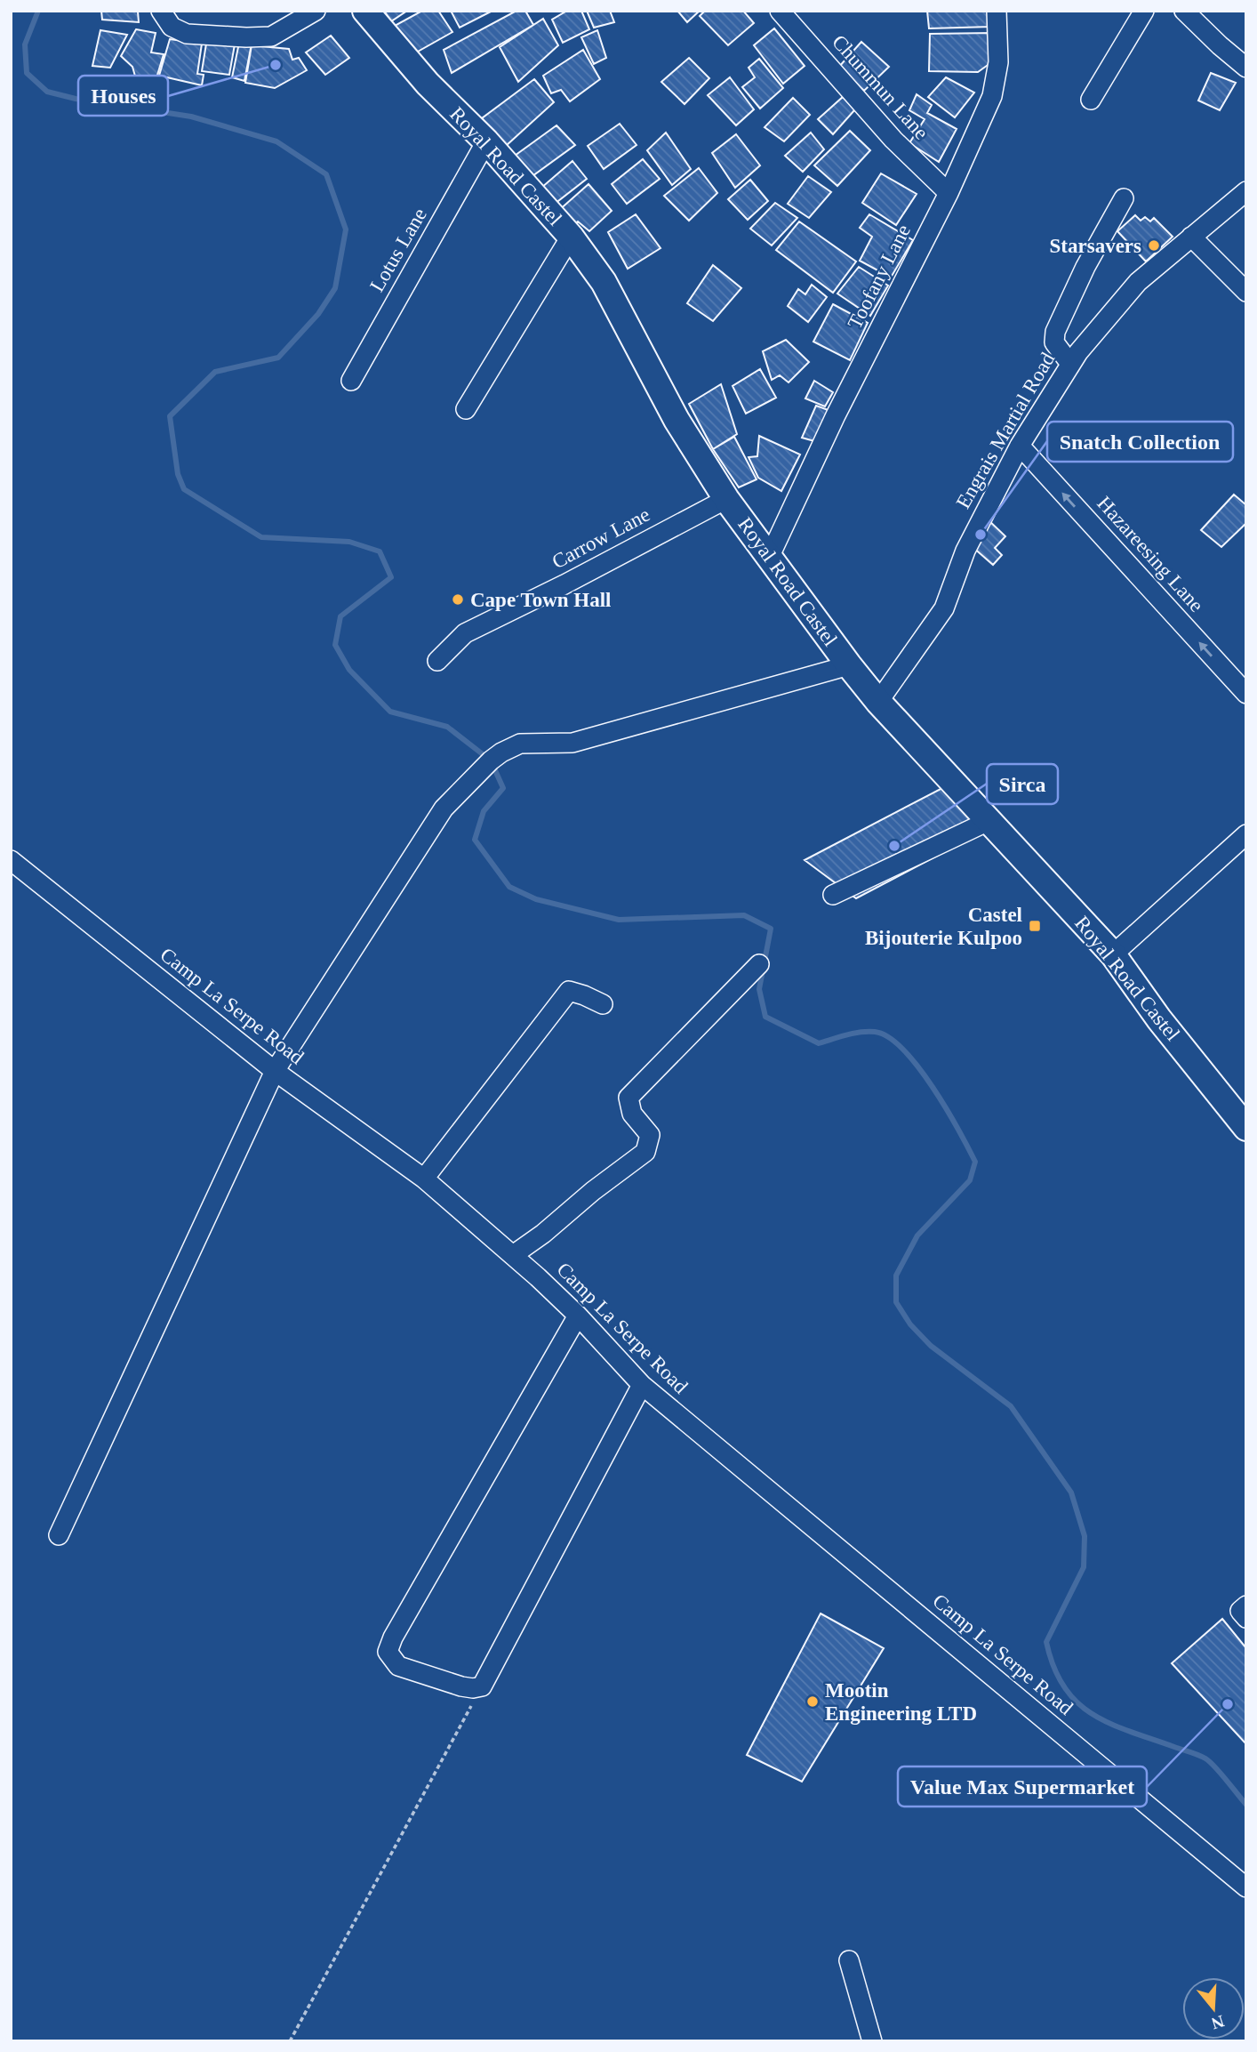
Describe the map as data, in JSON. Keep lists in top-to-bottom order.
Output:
{
  "streets": {
    "main road": ["Royal Road Castel"],
    "street": [
      "Chummun Lane",
      "Lotus Lane",
      "Toofany Lane",
      "Engrais Martial Road",
      "Carrow Lane",
      "Hazareesing Lane",
      "Camp La Serpe Road"
    ]
  },
  "crossings": [
    ["Chummun Lane", "Toofany Lane"],
    ["Royal Road Castel", "Lotus Lane"],
    ["Royal Road Castel", "Toofany Lane"],
    ["Royal Road Castel", "Engrais Martial Road"],
    ["Royal Road Castel", "Carrow Lane"],
    ["Engrais Martial Road", "Hazareesing Lane"]
  ],
  "one_way": ["Hazareesing Lane"],
  "places": {
    "other": [
      "Houses",
      "Starsavers",
      "Snatch Collection",
      "Cape Town Hall",
      "Sirca",
      "Mootin Engineering LTD",
      "Value Max Supermarket"
    ],
    "transit": ["Castel Bijouterie Kulpoo"]
  },
  "north": "bottom"
}
